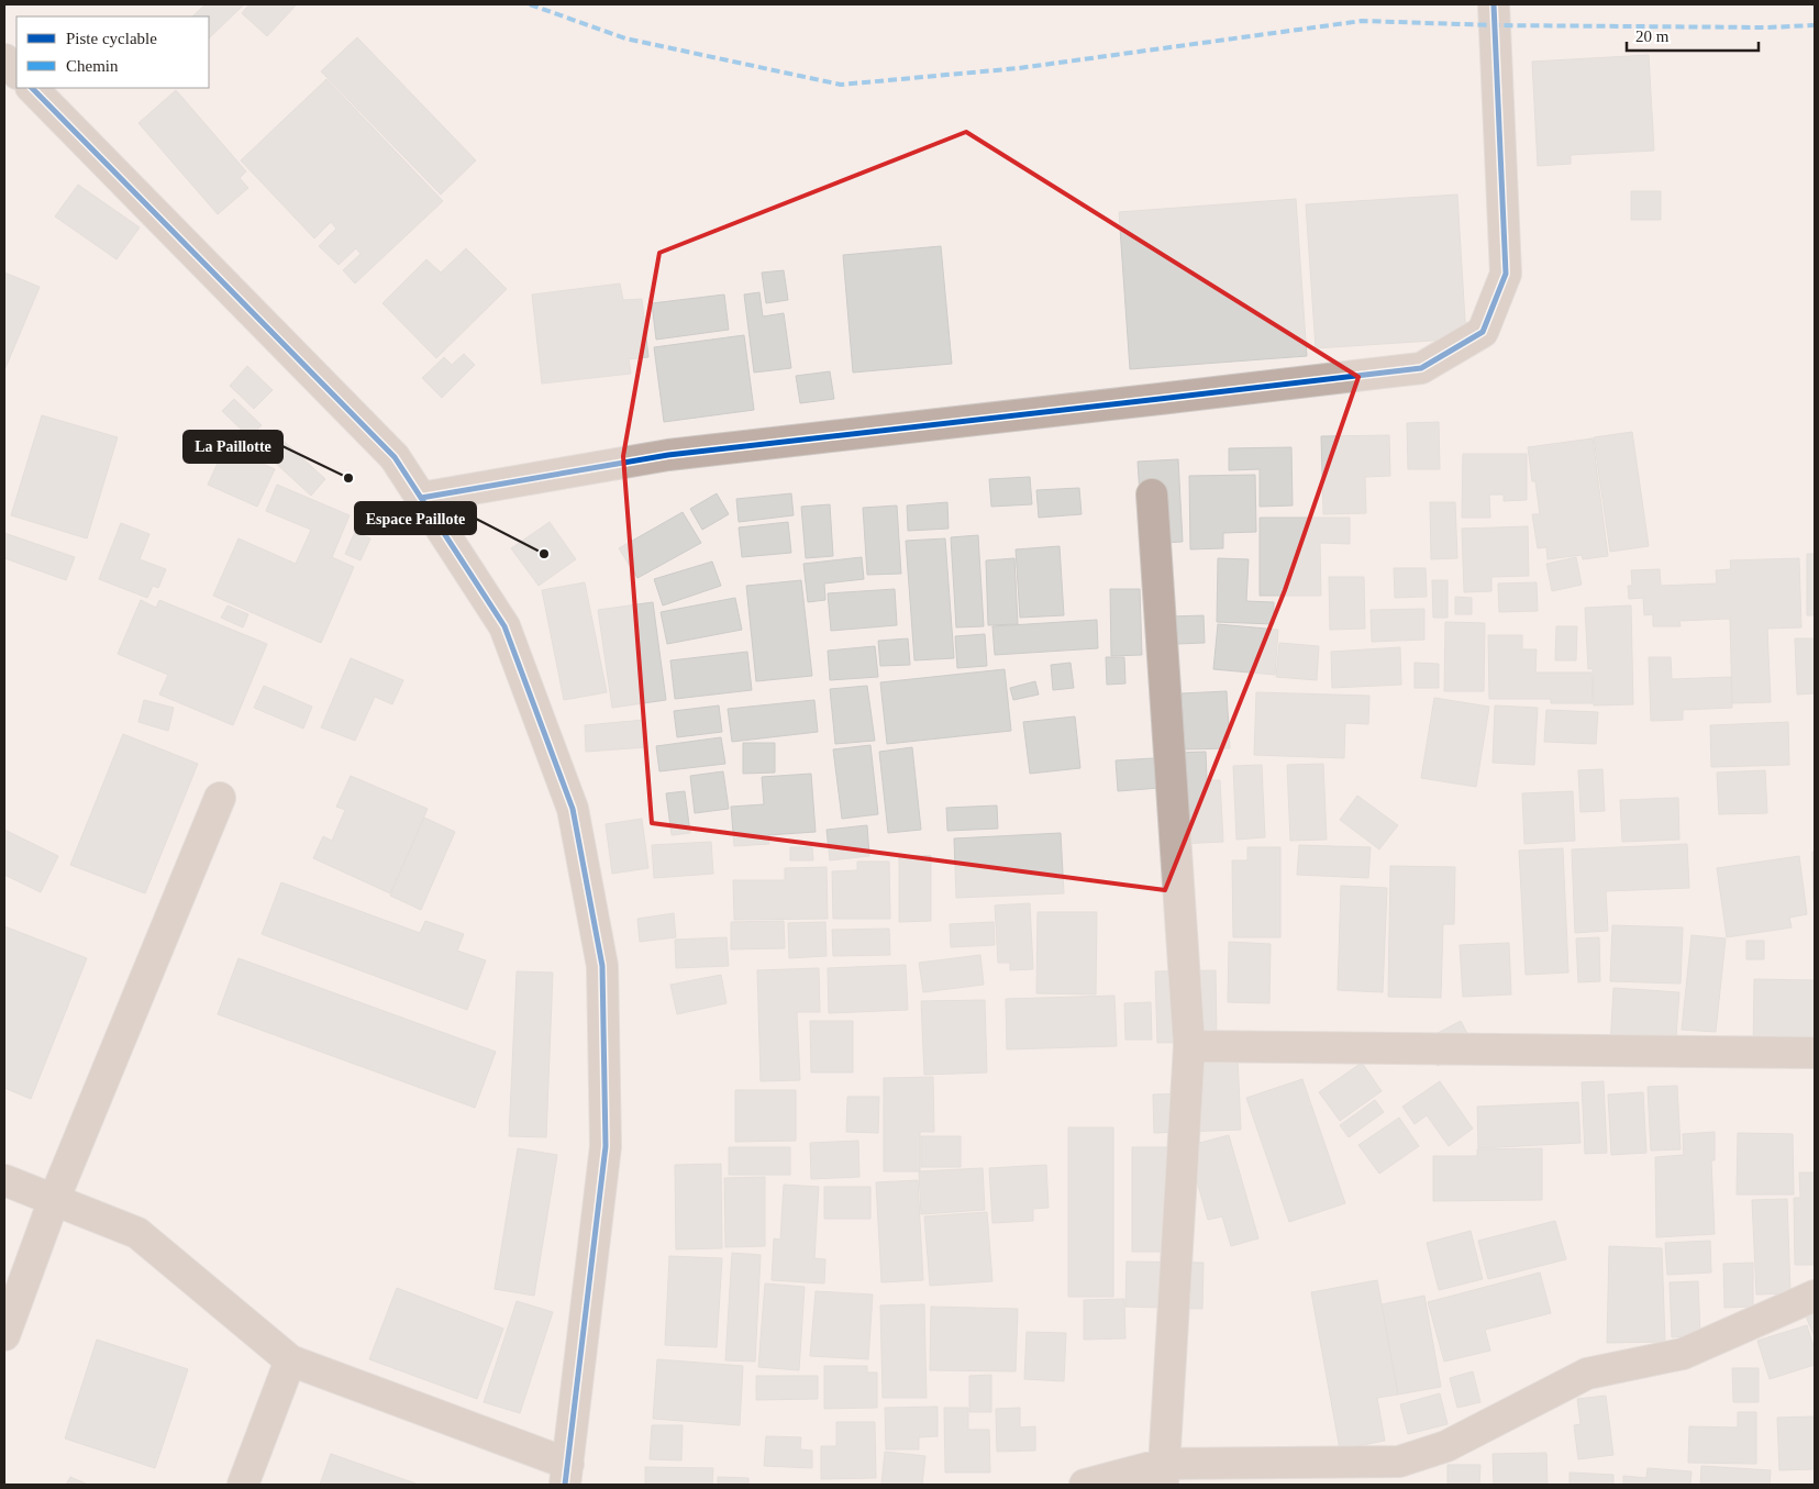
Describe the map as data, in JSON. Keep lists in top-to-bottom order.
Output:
{
  "places": ["La Paillotte", "Espace Paillote"],
  "legend": ["Piste cyclable", "Chemin"],
  "scale_bar": "20 m"
}
